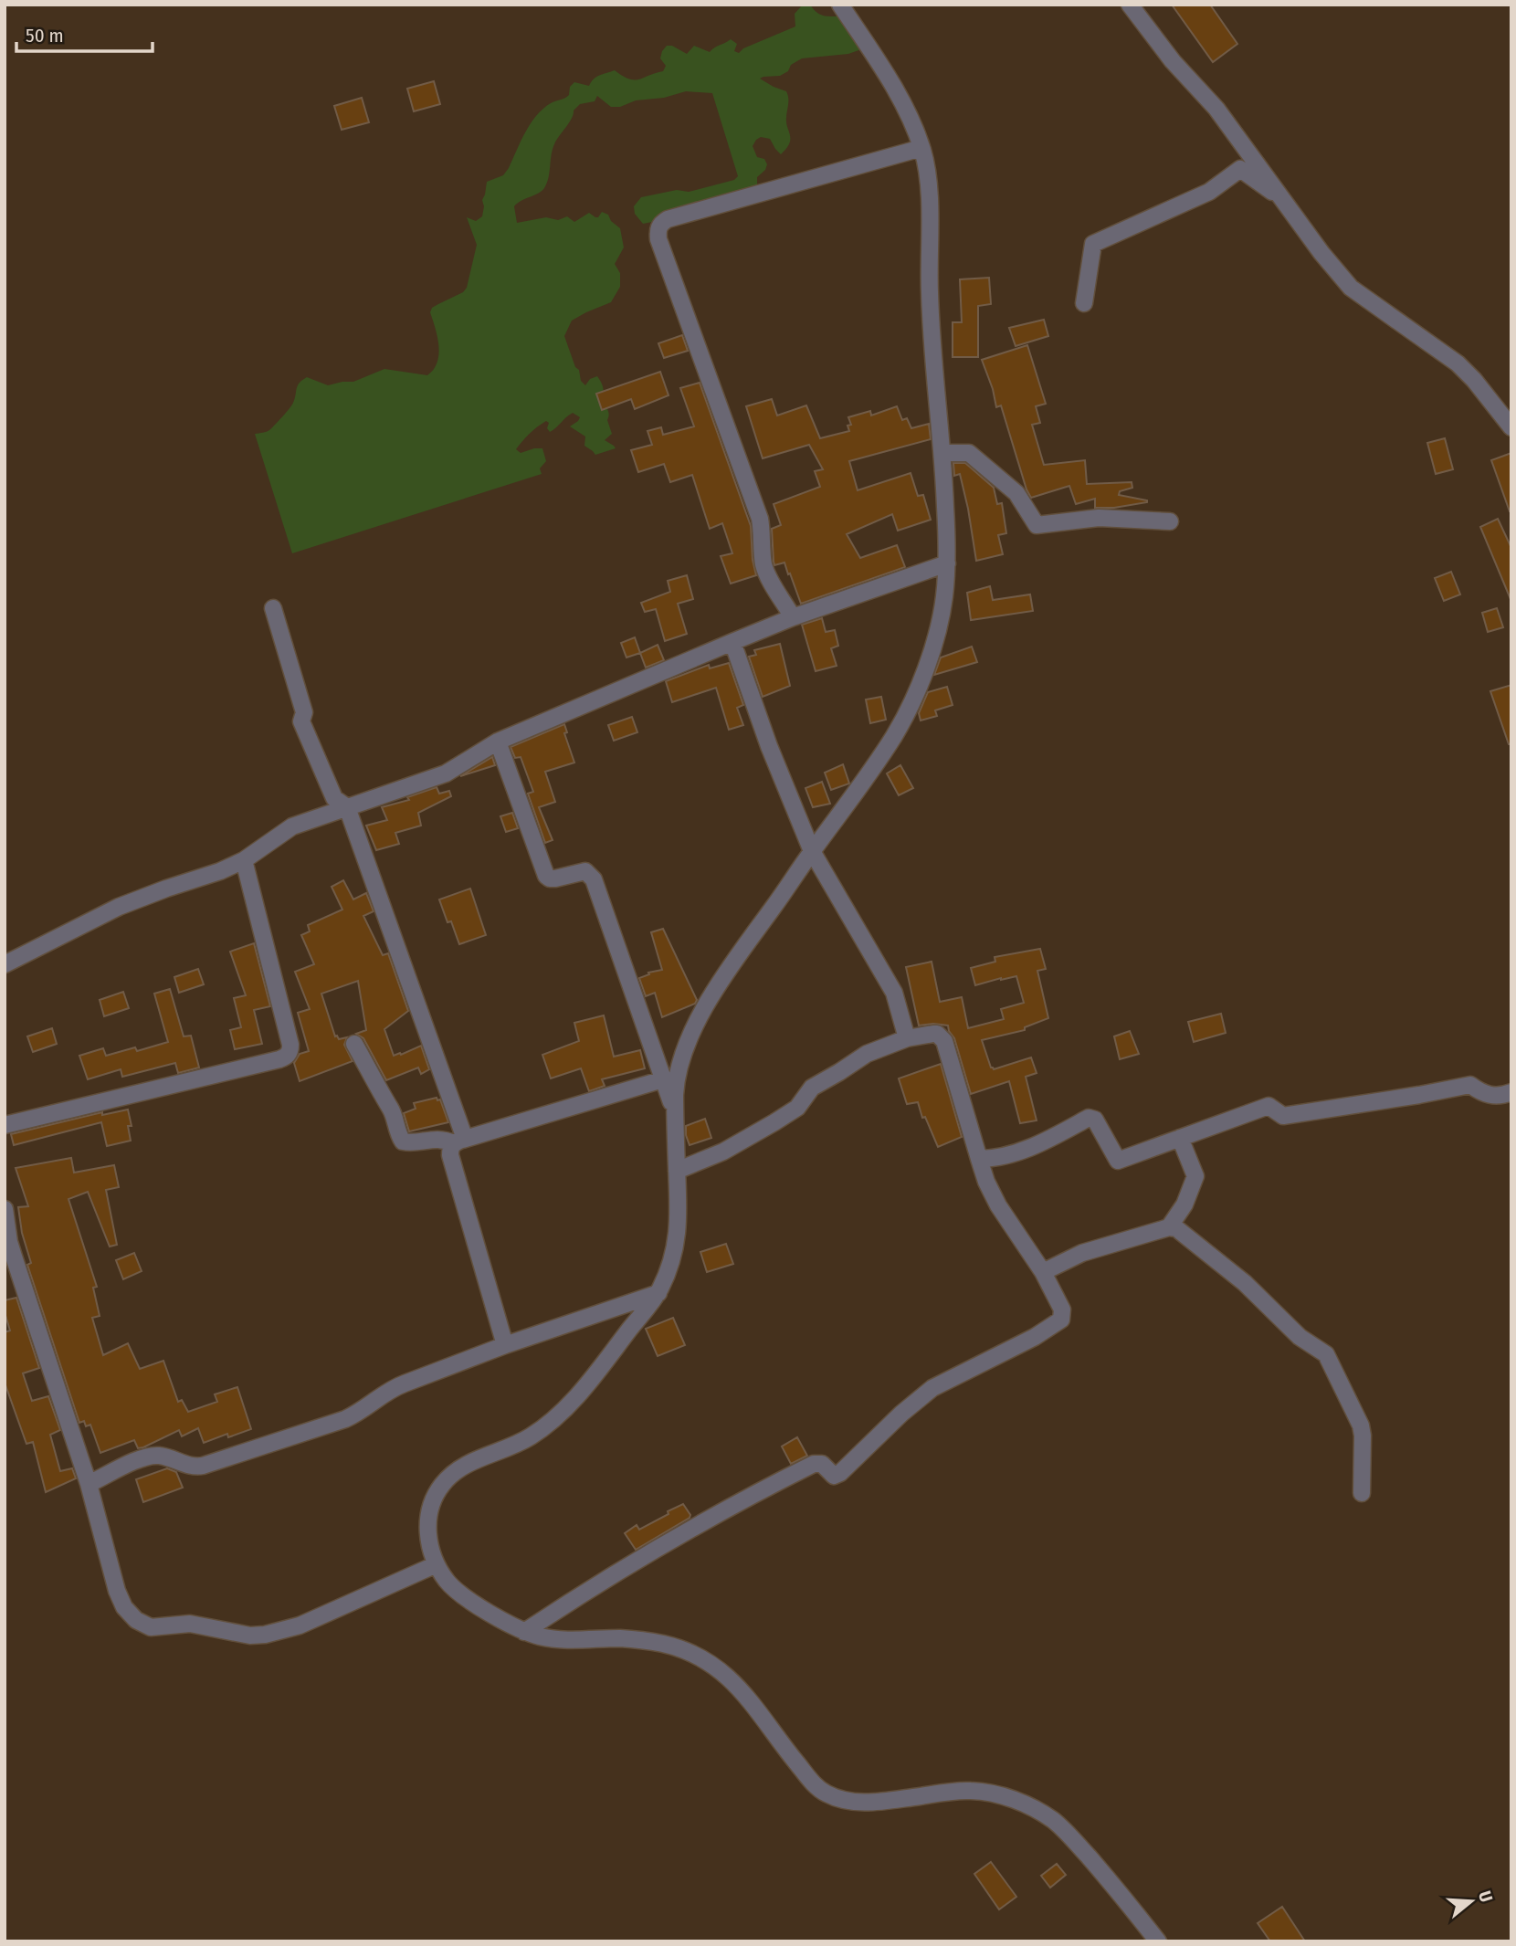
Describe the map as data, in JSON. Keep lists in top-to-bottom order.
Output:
{
  "scale_bar": "50 m",
  "north": "right"
}
